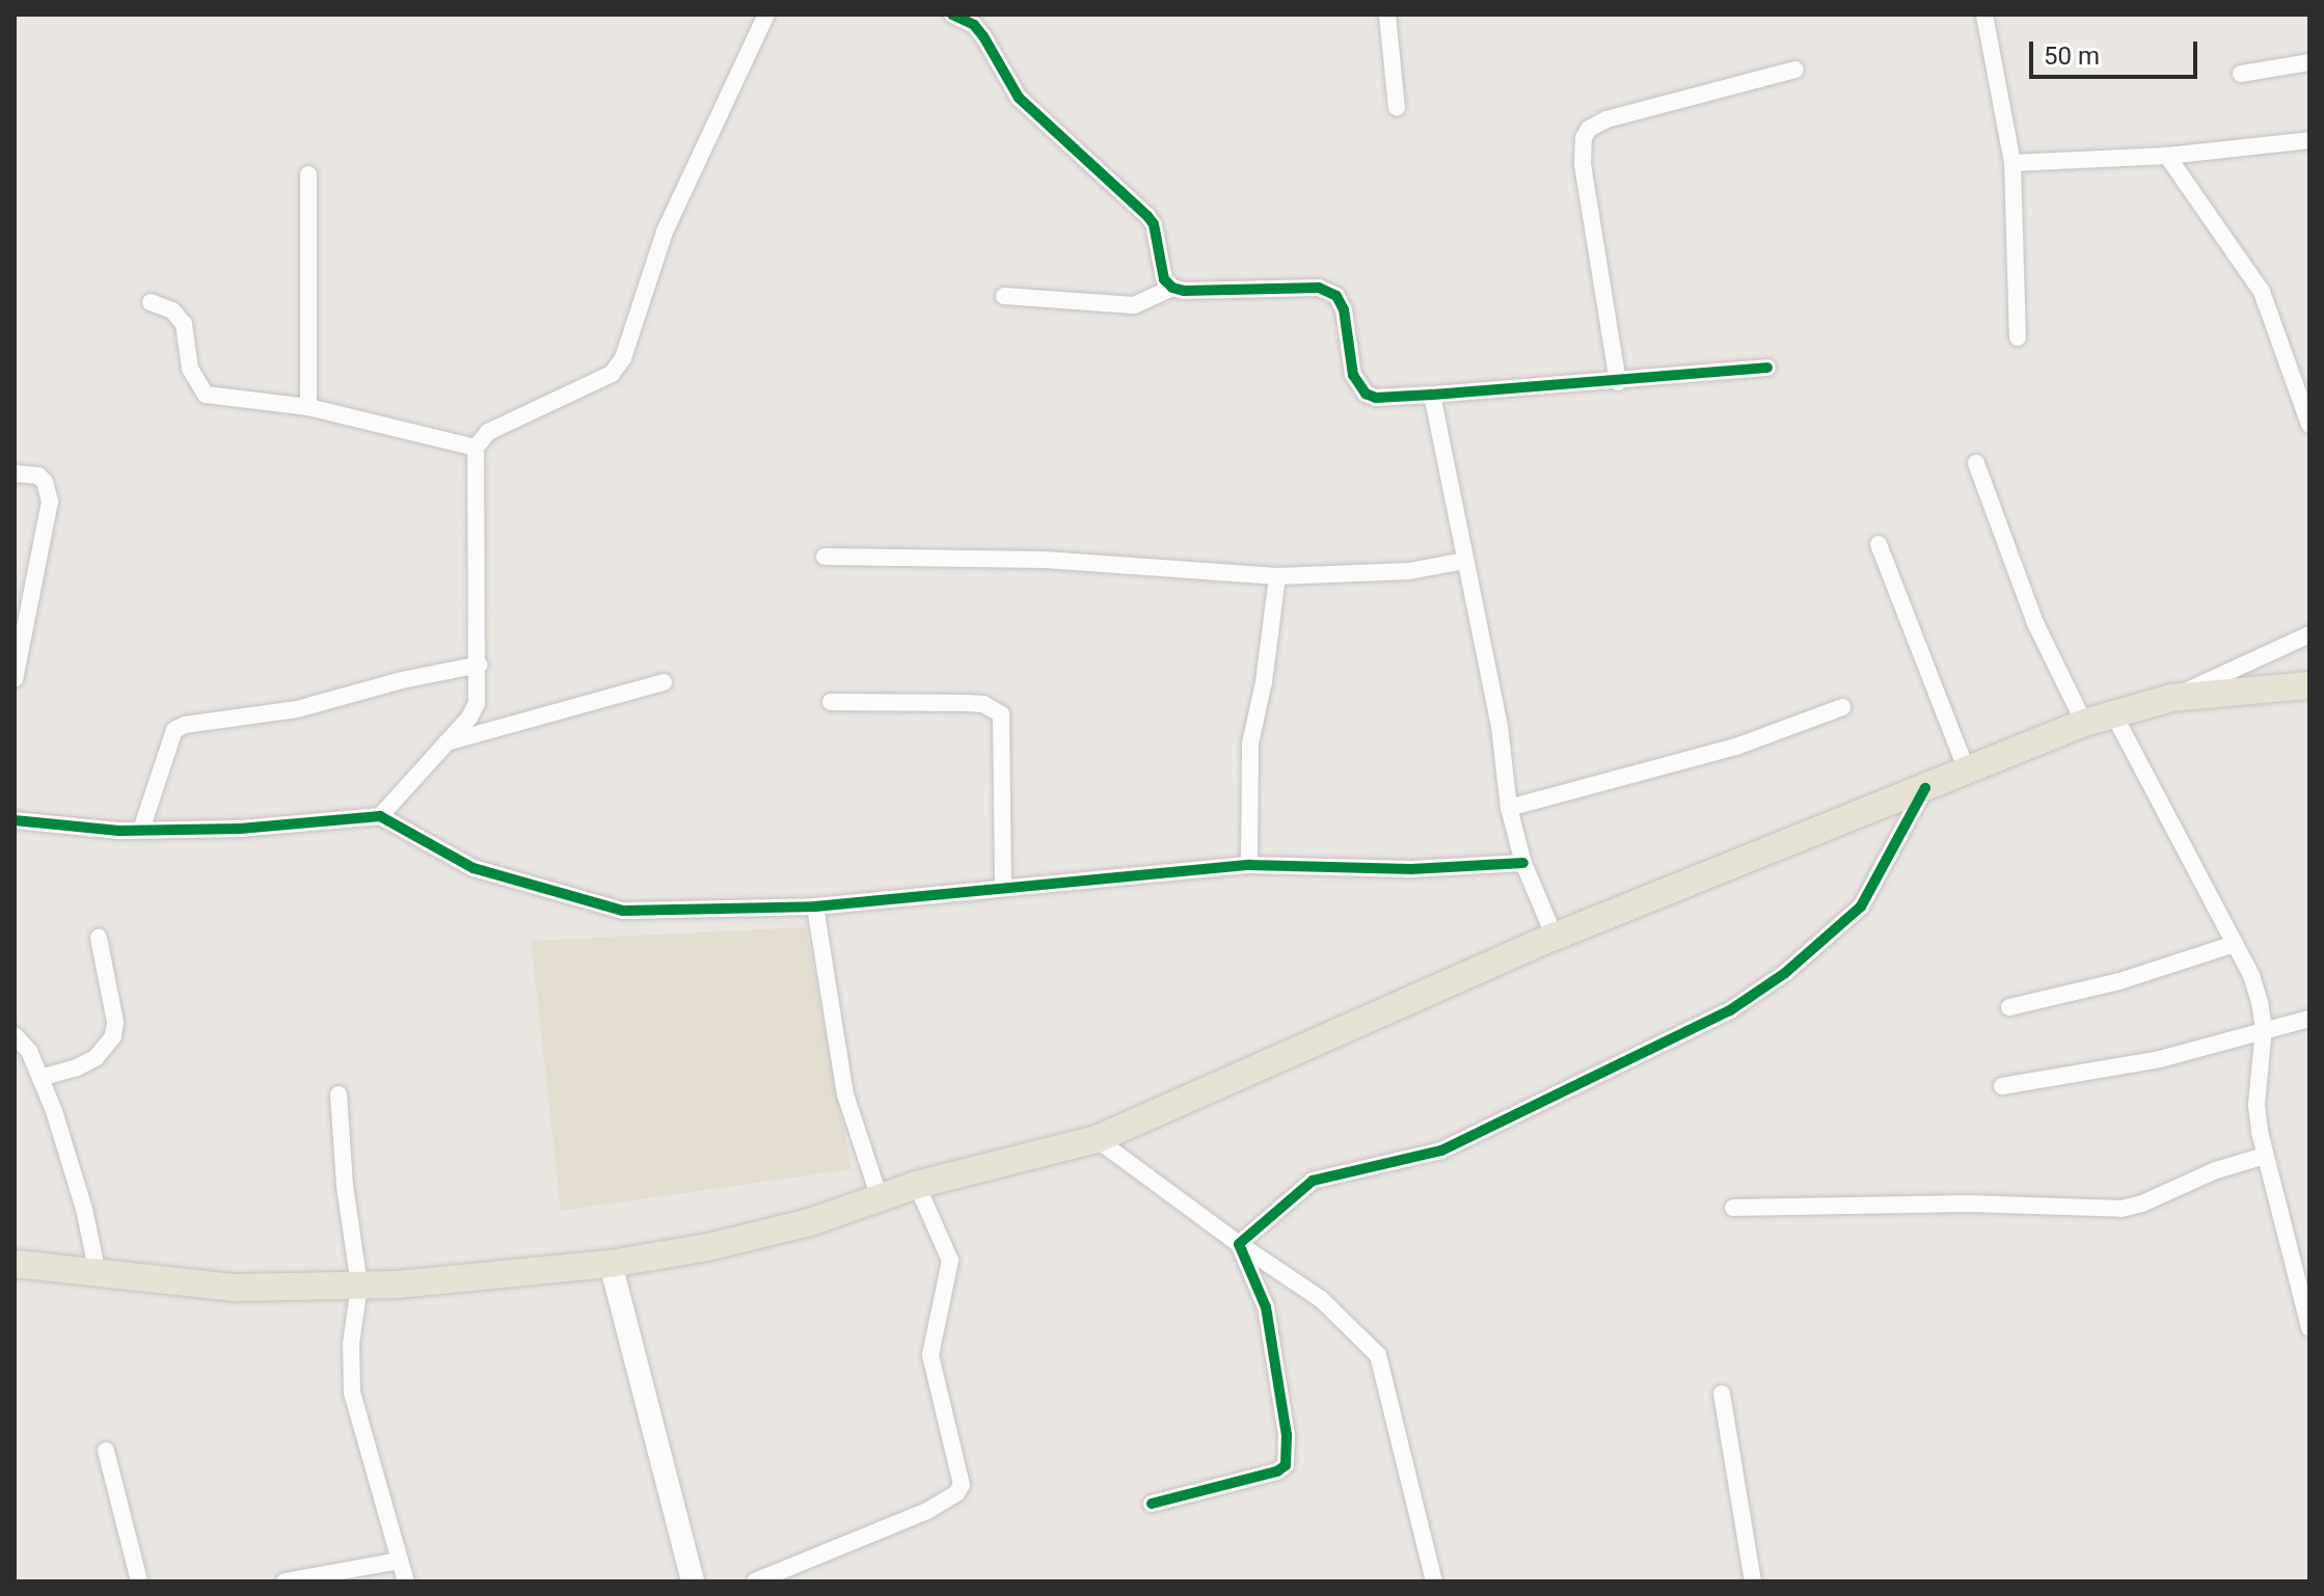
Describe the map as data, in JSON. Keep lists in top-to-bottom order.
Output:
{
  "scale_bar": "50 m"
}
